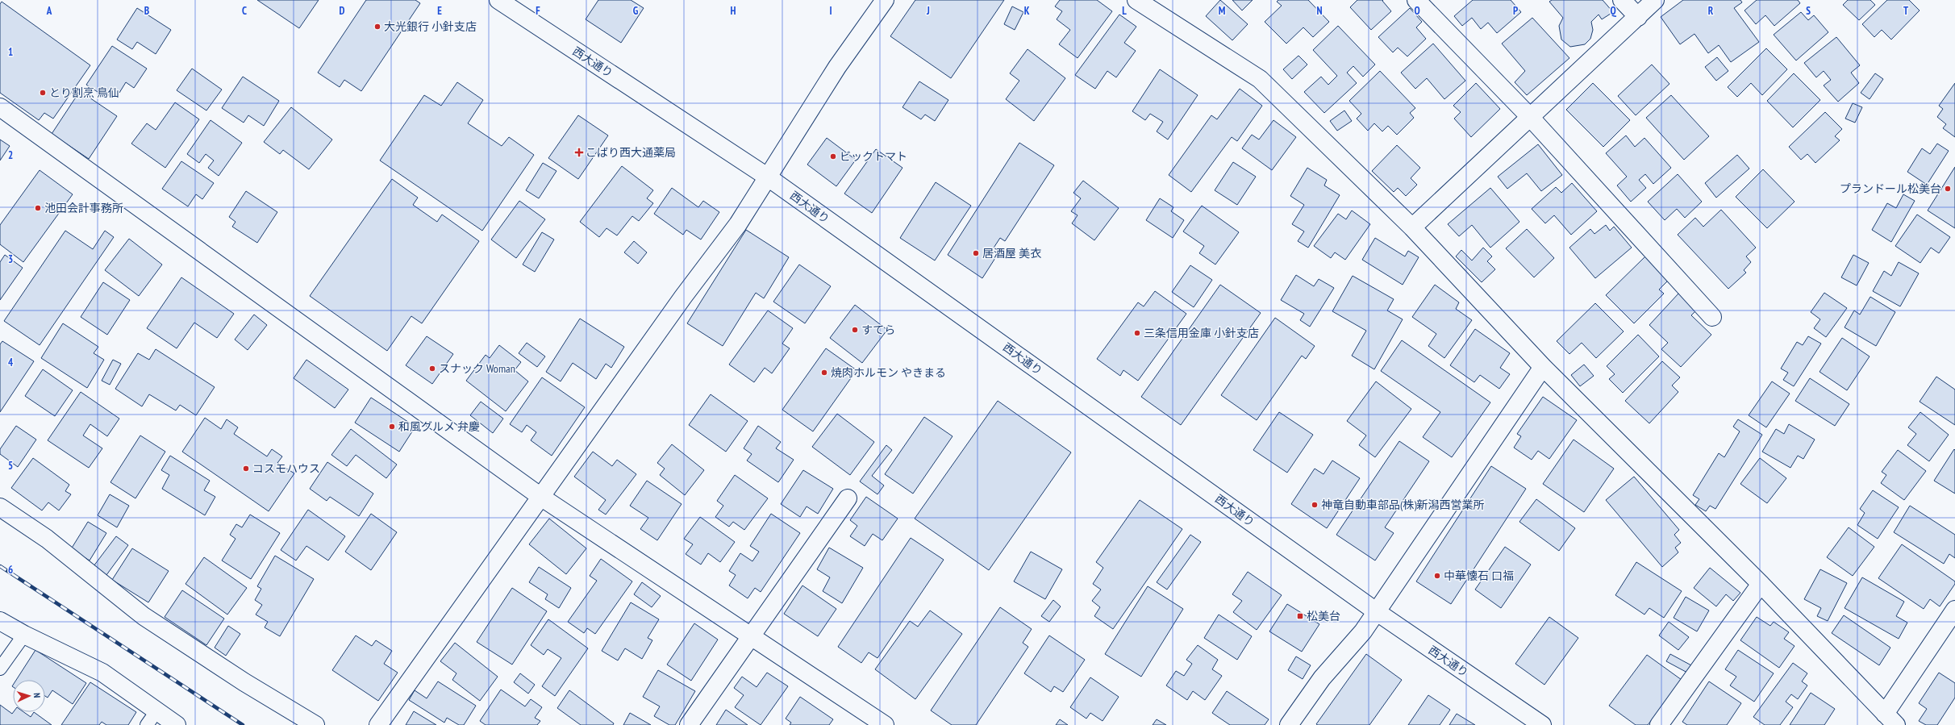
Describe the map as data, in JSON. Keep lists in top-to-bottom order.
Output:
{
  "streets": {
    "street": ["西大通り"]
  },
  "places": {
    "other": [
      "大光銀行 小針支店",
      "とり割烹 鳥仙",
      "ビックトマト",
      "プランドール松美台",
      "池田会計事務所",
      "居酒屋 美衣",
      "すてら",
      "三条信用金庫 小針支店",
      "スナック Woman",
      "焼肉ホルモン やきまる",
      "和風グルメ 弁慶",
      "コスモハウス",
      "神竜自動車部品(株)新潟西営業所",
      "中華懐石 口福"
    ],
    "health": ["こばり西大通薬局"],
    "transit": ["松美台"]
  },
  "north": "right",
  "grid": {
    "columns": [
      "A",
      "B",
      "C",
      "D",
      "E",
      "F",
      "G",
      "H",
      "I",
      "J",
      "K",
      "L",
      "M",
      "N",
      "O",
      "P",
      "Q",
      "R",
      "S",
      "T"
    ],
    "rows": [
      "1",
      "2",
      "3",
      "4",
      "5",
      "6"
    ]
  }
}
